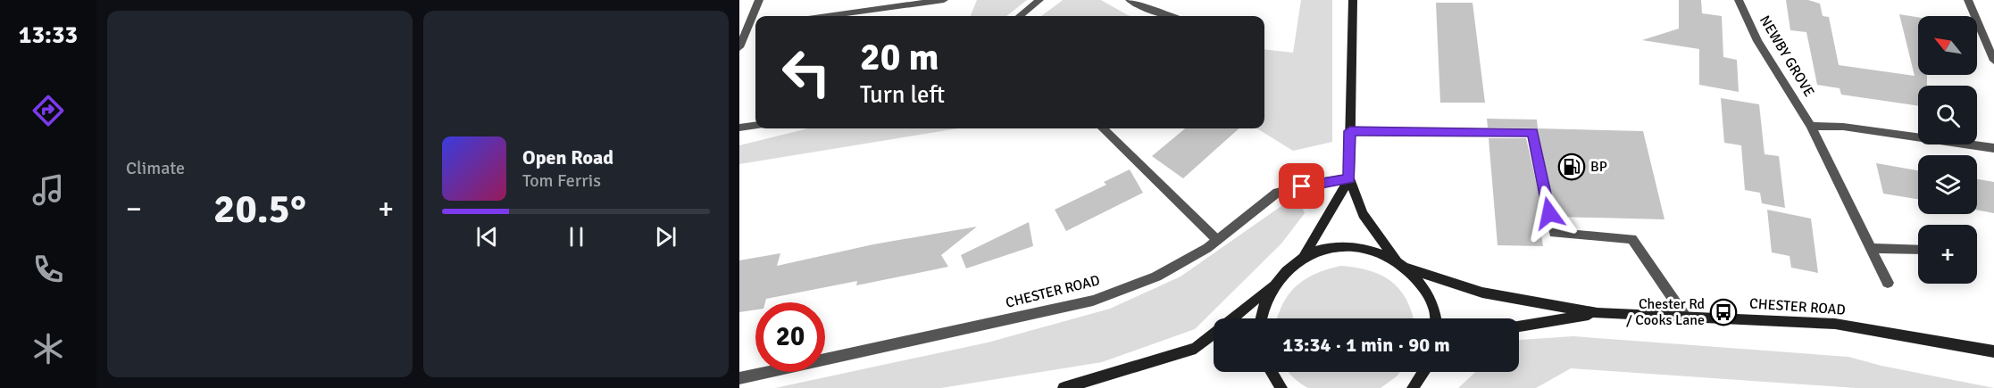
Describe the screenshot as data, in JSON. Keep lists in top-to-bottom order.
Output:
{
  "streets": {
    "main road": ["CHESTER ROAD"],
    "street": ["NEWBY GROVE"]
  },
  "places": {
    "fuel station": ["BP"],
    "bus stop": ["Chester Rd / Cooks Lane"]
  },
  "north": "top left",
  "page": {
    "tabs": "13:33",
    "tile": "Climate",
    "map_buttons": "+",
    "turn": ["20 m", "Turn left"],
    "song": ["Open Road", "Tom Ferris"],
    "heat": ["−", "20.5°", "+"],
    "limit": "20",
    "trip": "13:34 · 1 min · 90 m"
  }
}
